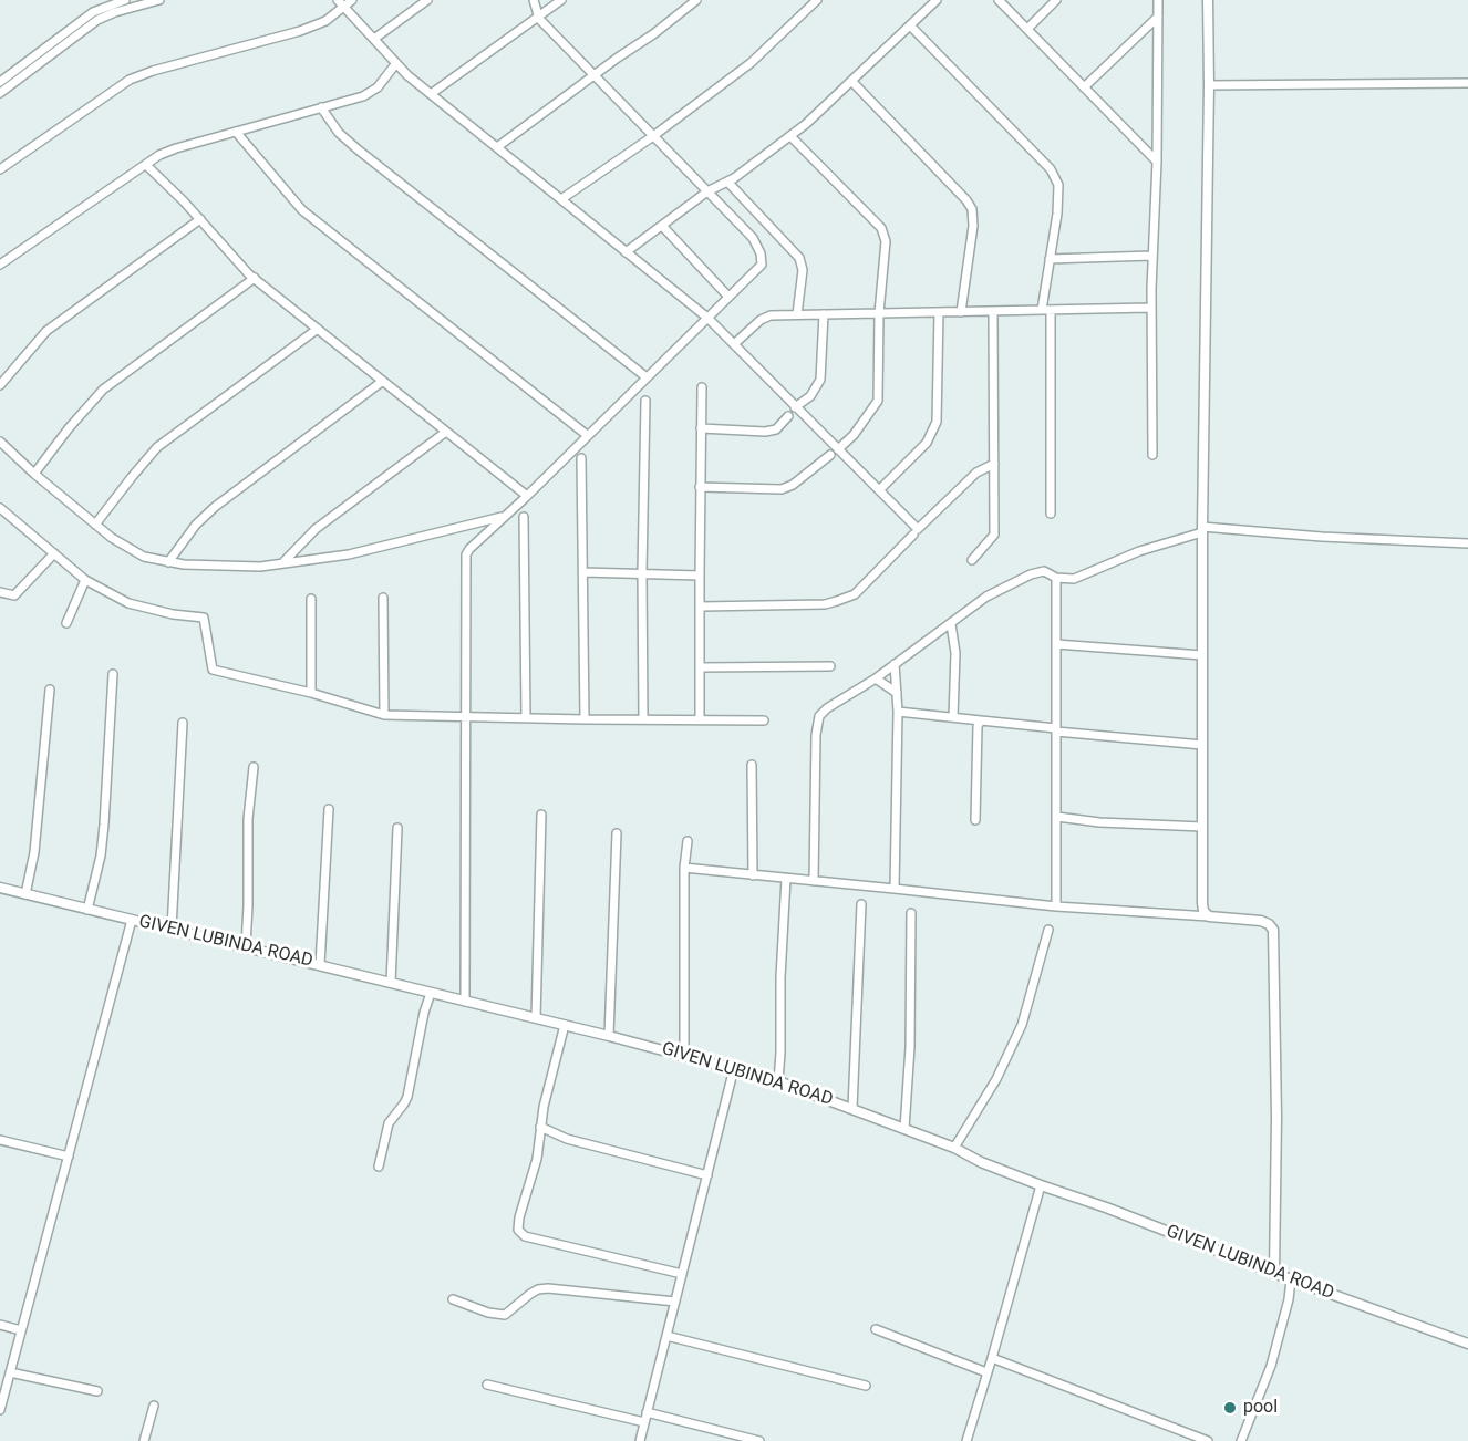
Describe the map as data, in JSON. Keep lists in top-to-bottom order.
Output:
{
  "streets": {
    "street": ["GIVEN LUBINDA ROAD"]
  },
  "places": ["pool"]
}
